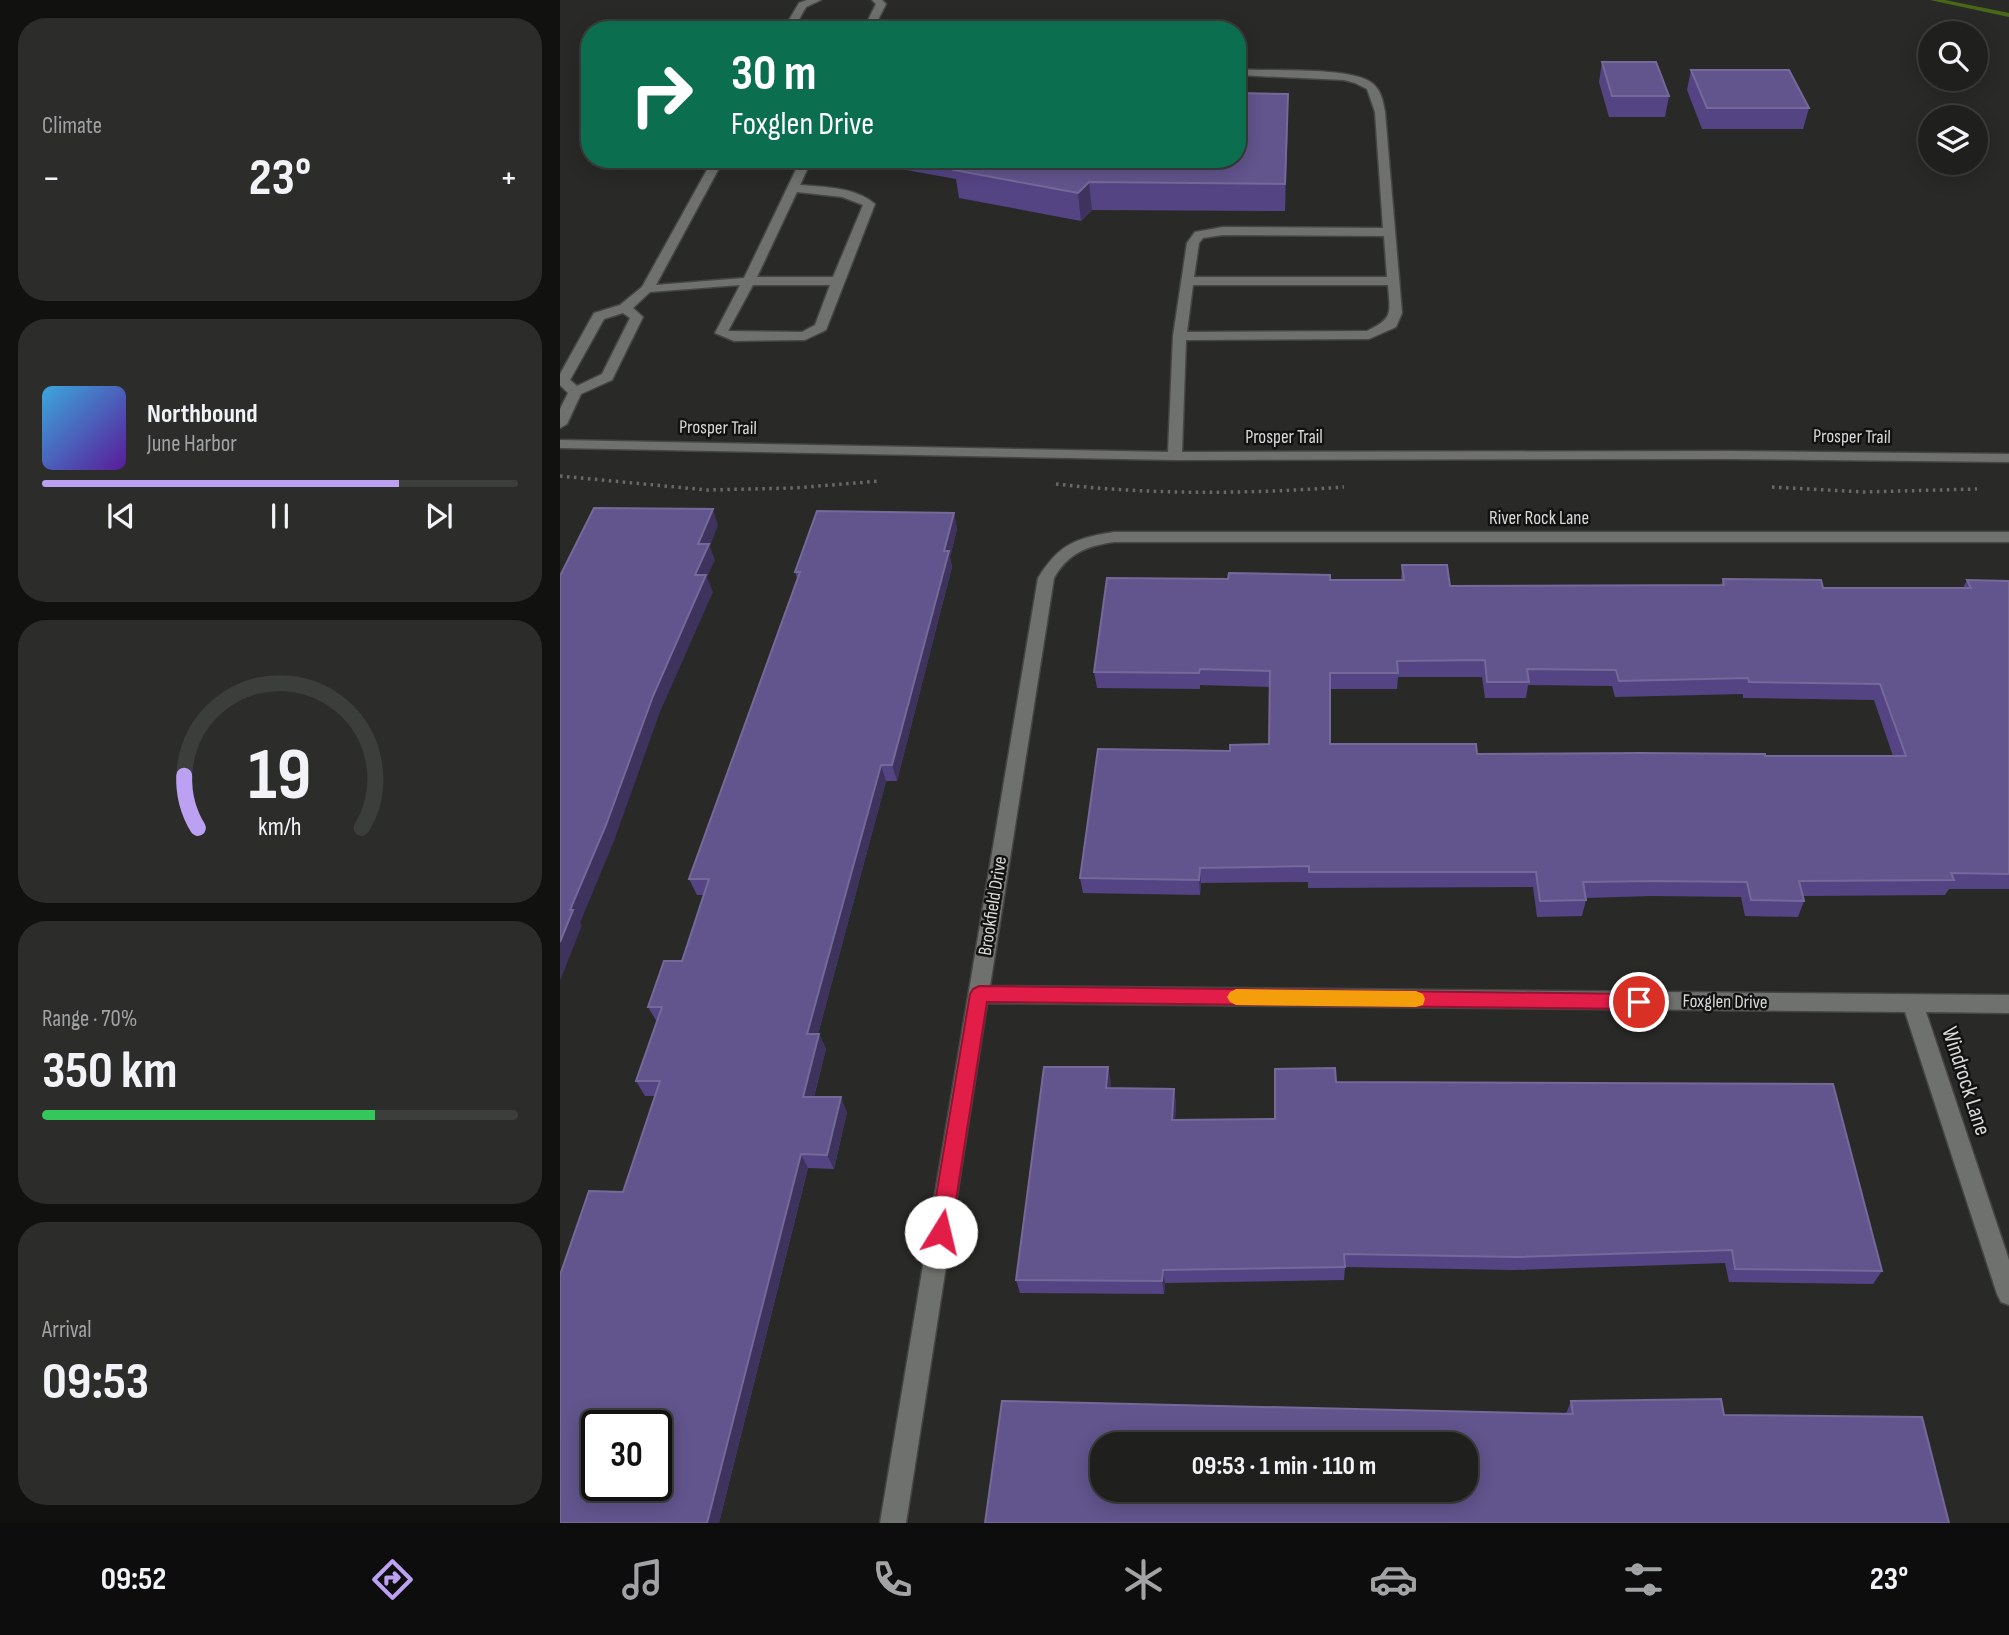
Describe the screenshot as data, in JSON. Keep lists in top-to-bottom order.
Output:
{
  "streets": {
    "street": [
      "Prosper Trail",
      "River Rock Lane",
      "Brookfield Drive",
      "Foxglen Drive",
      "Windrock Lane"
    ]
  },
  "crossings": [
    ["River Rock Lane", "Brookfield Drive"],
    ["Brookfield Drive", "Foxglen Drive"],
    ["Foxglen Drive", "Windrock Lane"]
  ],
  "page": {
    "tile": [
      "Climate",
      ["Range · 70%", "350 km"],
      ["Arrival", "09:53"]
    ],
    "turn": ["30 m", "Foxglen Drive"],
    "heat": ["−", "23°", "+"],
    "song": ["Northbound", "June Harbor"],
    "limit": "30",
    "trip": "09:53 · 1 min · 110 m",
    "tabs": ["09:52", "23°"],
    "gauge": ["19", "km/h"]
  }
}
